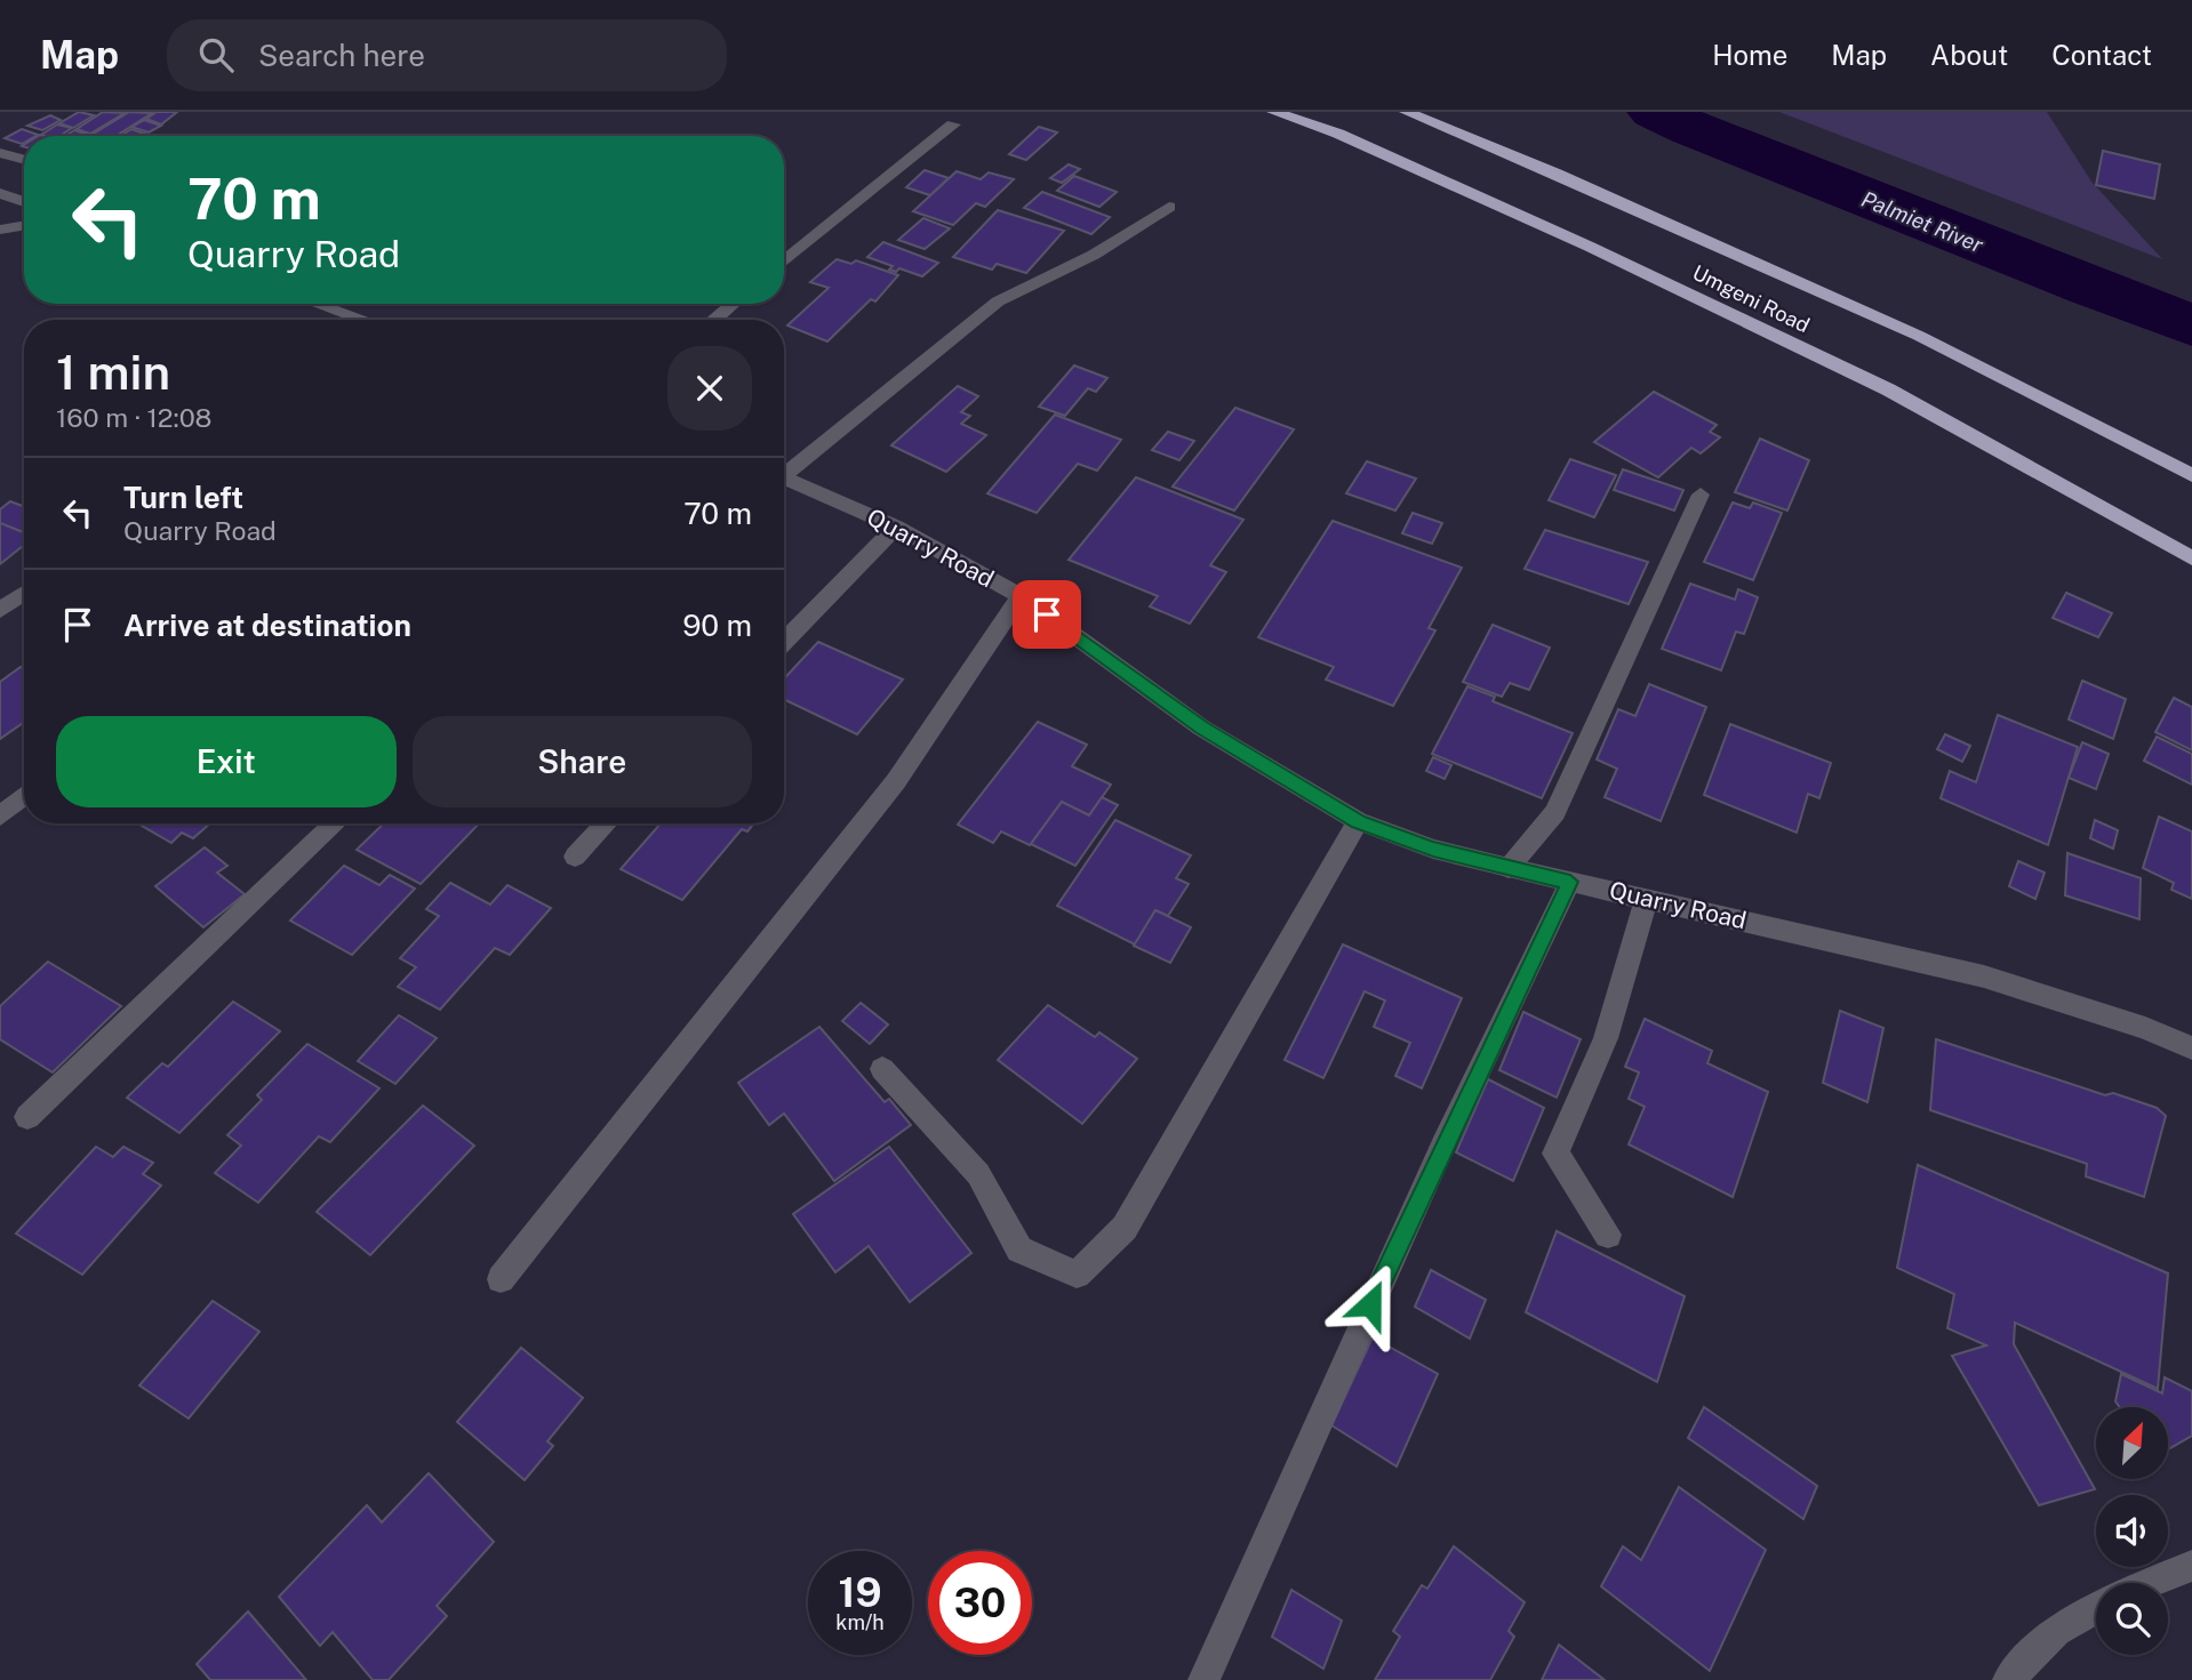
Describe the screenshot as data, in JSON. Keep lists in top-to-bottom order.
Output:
{
  "streets": {
    "highway": ["Umgeni Road"],
    "street": ["Quarry Road"]
  },
  "water": ["Palmiet River"],
  "north": "top right",
  "page": {
    "header": "Map",
    "search": "Search here",
    "nav": [
      "Home",
      "Map",
      "About",
      "Contact"
    ],
    "turn": ["70 m", "Quarry Road"],
    "heading": ["1 min", "160 m · 12:08"],
    "list": [
      {
        "name": "Turn left",
        "note": "Quarry Road",
        "value": "70 m"
      },
      {
        "name": "Arrive at destination",
        "value": "90 m"
      }
    ],
    "buttons": ["Exit", "Share"],
    "speed": "19 km/h",
    "limit": "30"
  }
}
